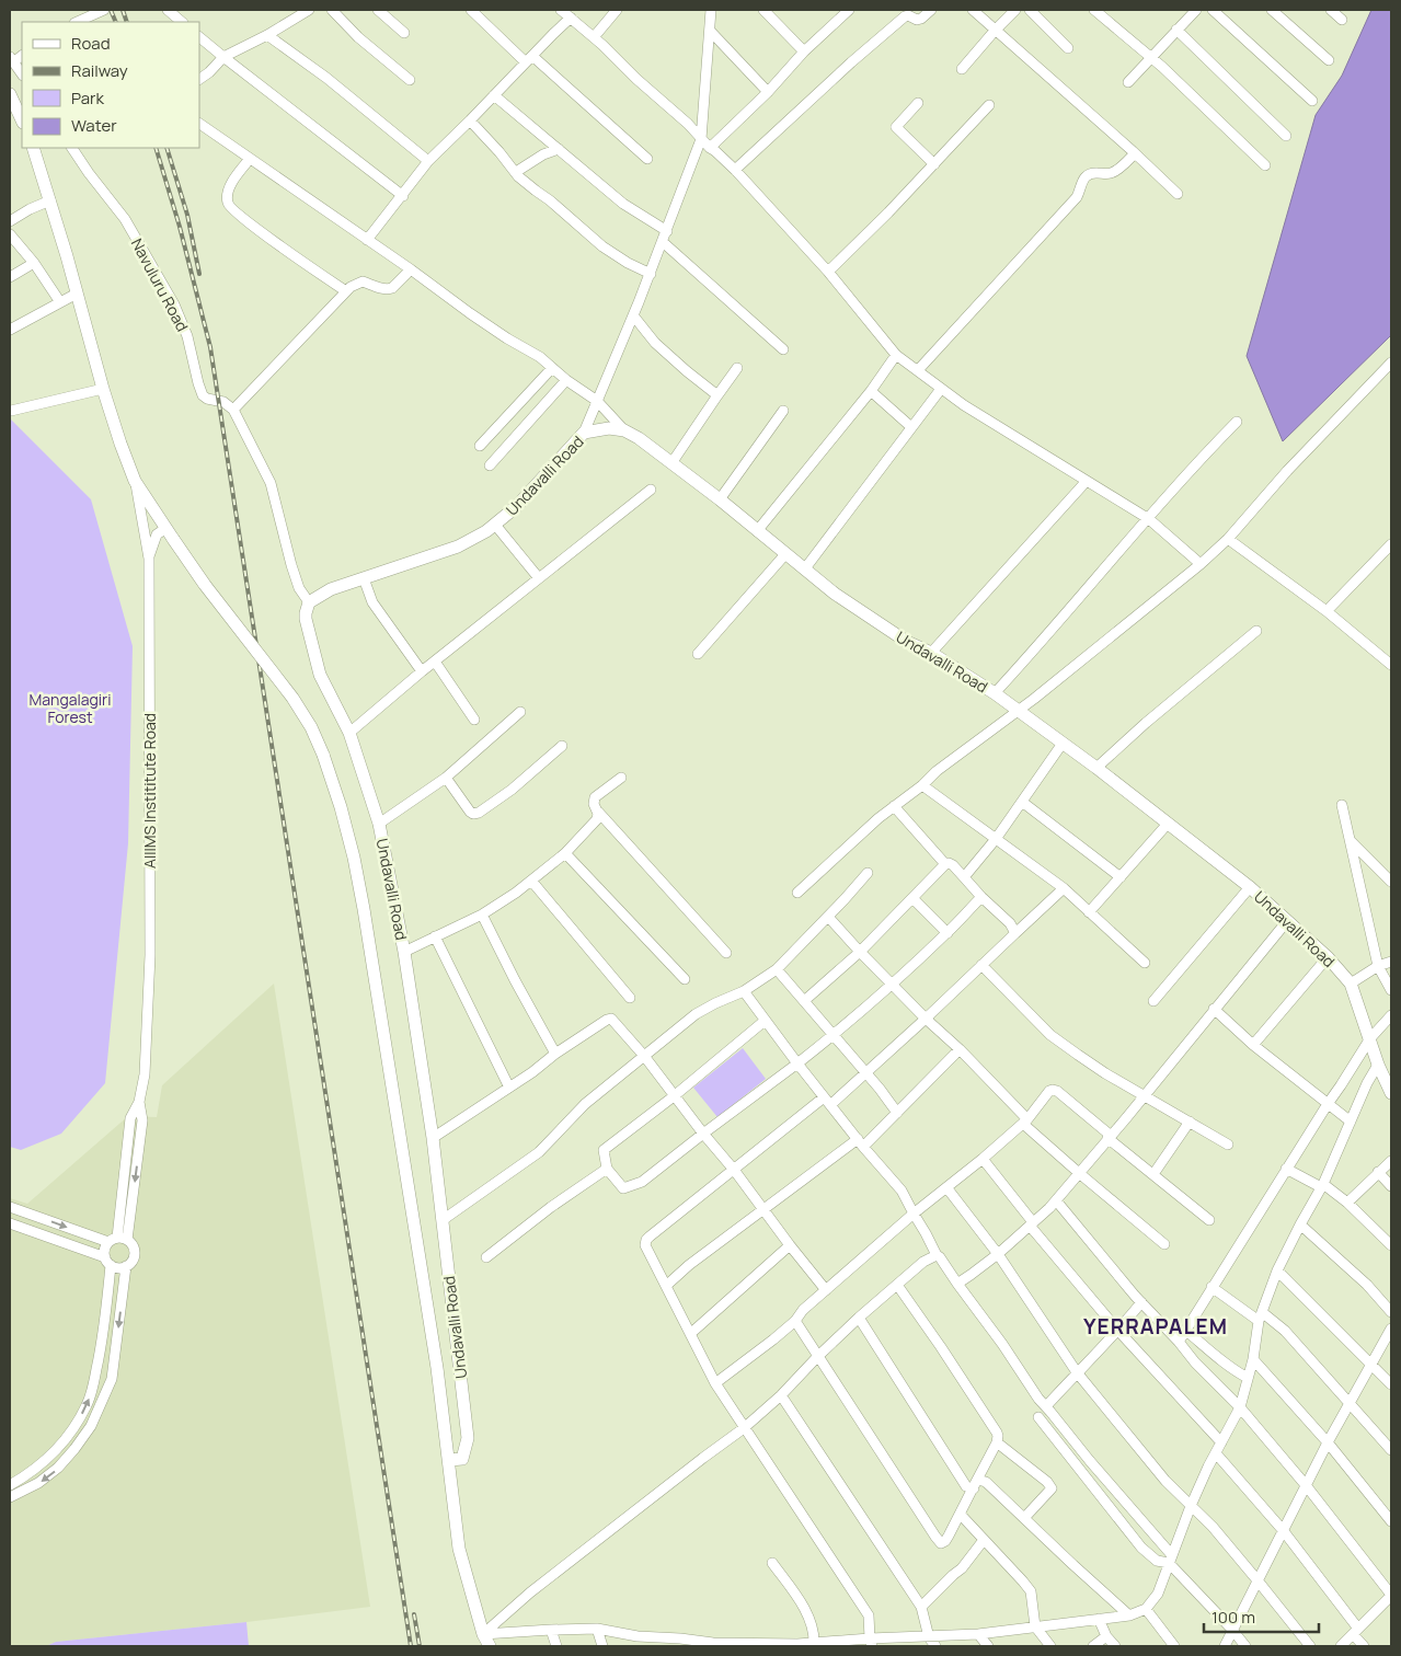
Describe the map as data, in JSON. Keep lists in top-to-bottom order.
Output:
{
  "streets": {
    "main road": ["Undavalli Road"],
    "street": ["Navuluru Road", "AIIIMS Instititute Road"]
  },
  "districts": ["YERRAPALEM"],
  "parks": ["Mangalagiri Forest"],
  "legend": [
    "Road",
    "Railway",
    "Park",
    "Water"
  ],
  "scale_bar": "100 m"
}
